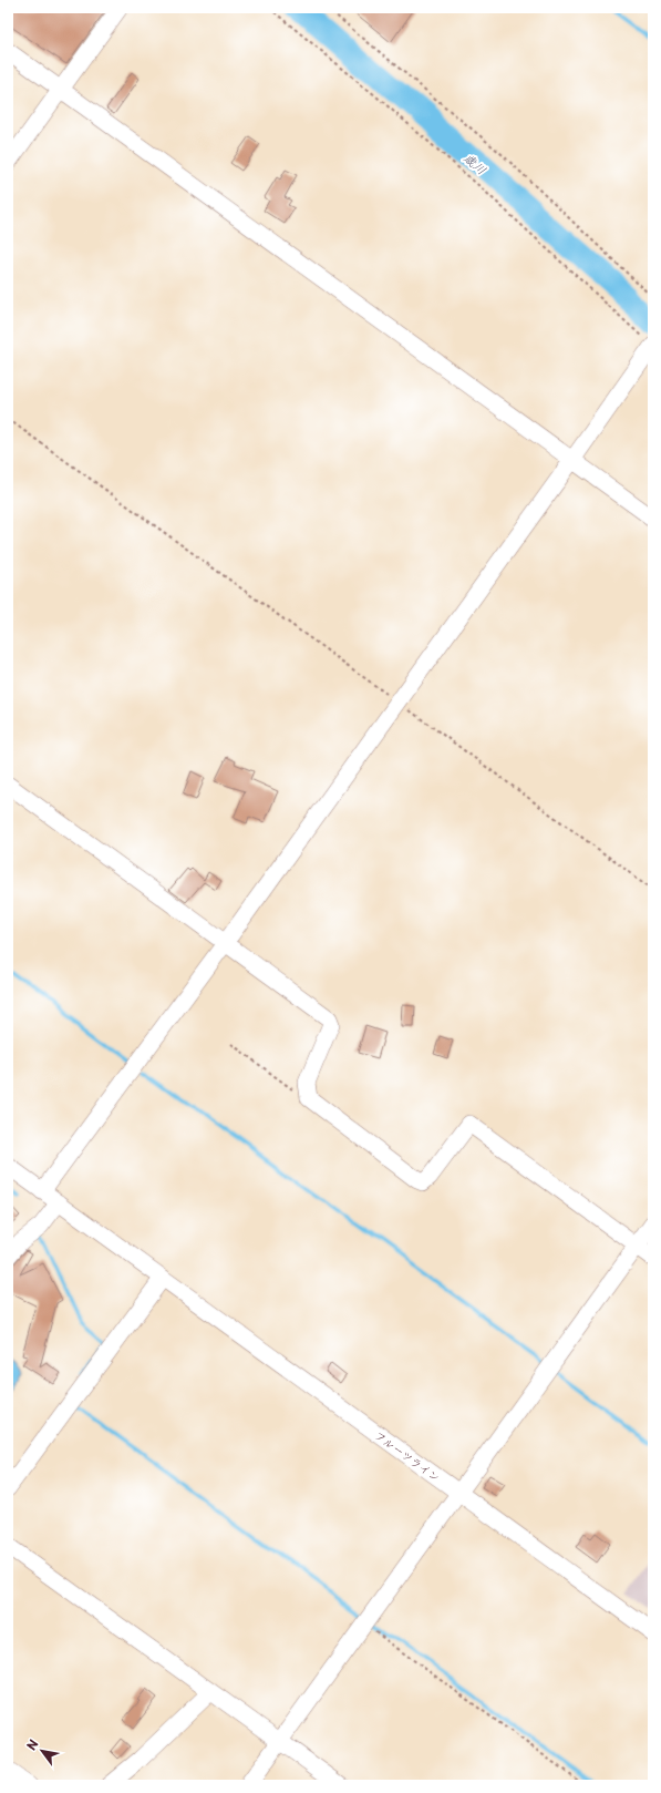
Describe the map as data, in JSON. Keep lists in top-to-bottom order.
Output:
{
  "streets": {
    "street": ["フルーツライン"]
  },
  "water": ["歳川"],
  "north": "top left"
}
